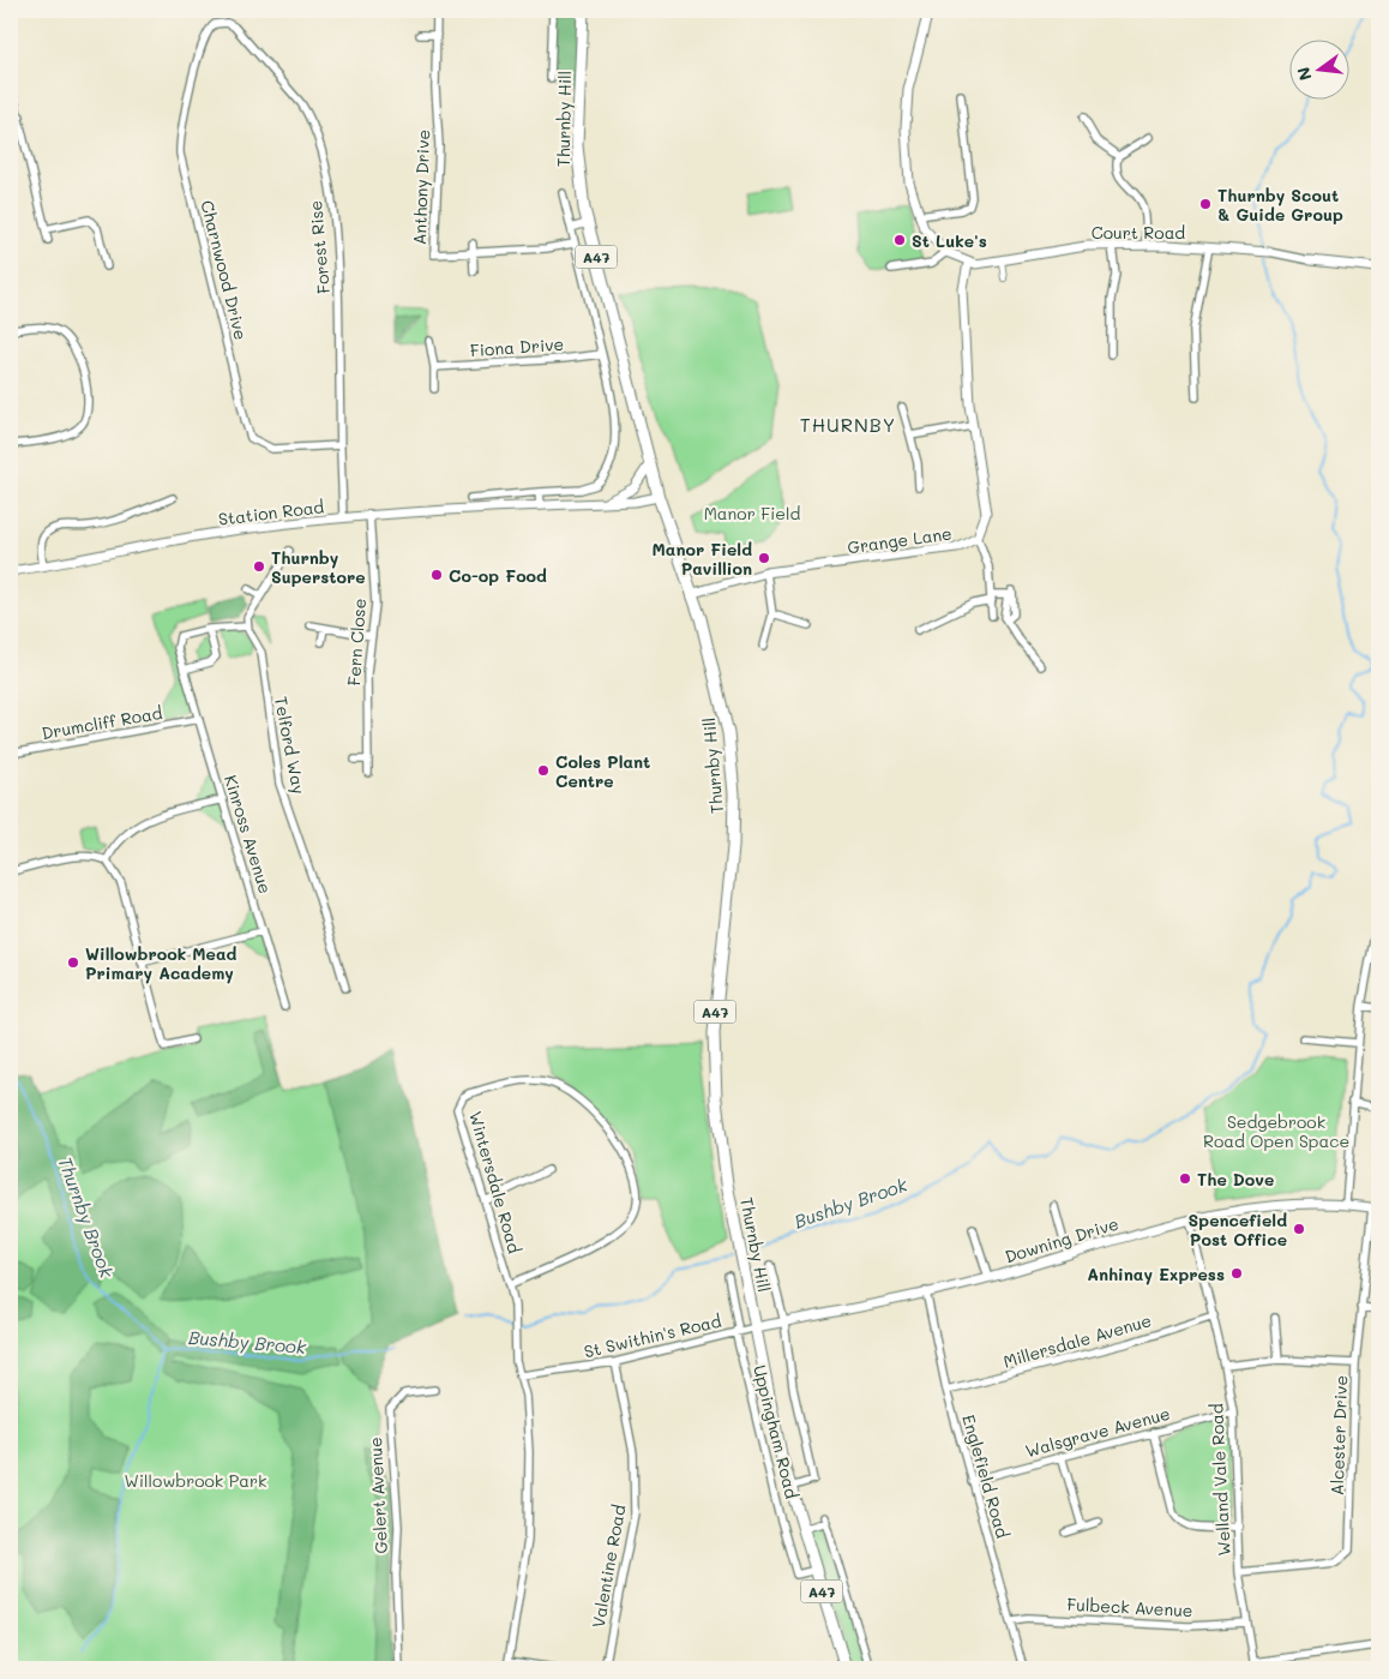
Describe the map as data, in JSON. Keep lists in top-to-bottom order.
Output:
{
  "streets": {
    "highway": ["Thurnby Hill", "A47"],
    "street": [
      "Anthony Drive",
      "Court Road",
      "Forest Rise",
      "Charnwood Drive",
      "Fiona Drive",
      "Station Road",
      "Grange Lane",
      "Fern Close",
      "Drumcliff Road",
      "Telford Way",
      "Kinross Avenue",
      "Wintersdale Road",
      "Downing Drive",
      "St Swithin's Road",
      "Millersdale Avenue",
      "Uppingham Road",
      "Walsgrave Avenue",
      "Alcester Drive",
      "Englefield Road",
      "Welland Vale Road",
      "Gelert Avenue",
      "Valentine Road",
      "Fulbeck Avenue"
    ]
  },
  "crossings": [
    ["Thurnby Hill", "A47"],
    ["Thurnby Hill", "Station Road"],
    ["Thurnby Hill", "Grange Lane"],
    ["Thurnby Hill", "Downing Drive"],
    ["Thurnby Hill", "St Swithin's Road"],
    ["Thurnby Hill", "Uppingham Road"],
    ["Forest Rise", "Charnwood Drive"],
    ["Forest Rise", "Station Road"],
    ["A47", "Uppingham Road"],
    ["Station Road", "Fern Close"],
    ["Drumcliff Road", "Kinross Avenue"],
    ["Telford Way", "Kinross Avenue"],
    ["Wintersdale Road", "St Swithin's Road"],
    ["Downing Drive", "St Swithin's Road"],
    ["Downing Drive", "Uppingham Road"],
    ["Downing Drive", "Alcester Drive"],
    ["Downing Drive", "Englefield Road"],
    ["Downing Drive", "Welland Vale Road"],
    ["St Swithin's Road", "Uppingham Road"],
    ["St Swithin's Road", "Valentine Road"],
    ["Millersdale Avenue", "Englefield Road"],
    ["Millersdale Avenue", "Welland Vale Road"],
    ["Walsgrave Avenue", "Englefield Road"],
    ["Walsgrave Avenue", "Welland Vale Road"],
    ["Alcester Drive", "Welland Vale Road"],
    ["Englefield Road", "Fulbeck Avenue"],
    ["Welland Vale Road", "Fulbeck Avenue"]
  ],
  "districts": ["THURNBY"],
  "water": ["Bushby Brook", "Thurnby Brook"],
  "parks": ["Manor Field", "Sedgebrook Road Open Space", "Willowbrook Park"],
  "places": [
    "Thurnby Scout & Guide Group",
    "St Luke's",
    "Manor Field Pavillion",
    "Thurnby Superstore",
    "Co-op Food",
    "Coles Plant Centre",
    "Willowbrook Mead Primary Academy",
    "The Dove",
    "Spencefield Post Office",
    "Anhinay Express"
  ],
  "north": "left"
}
